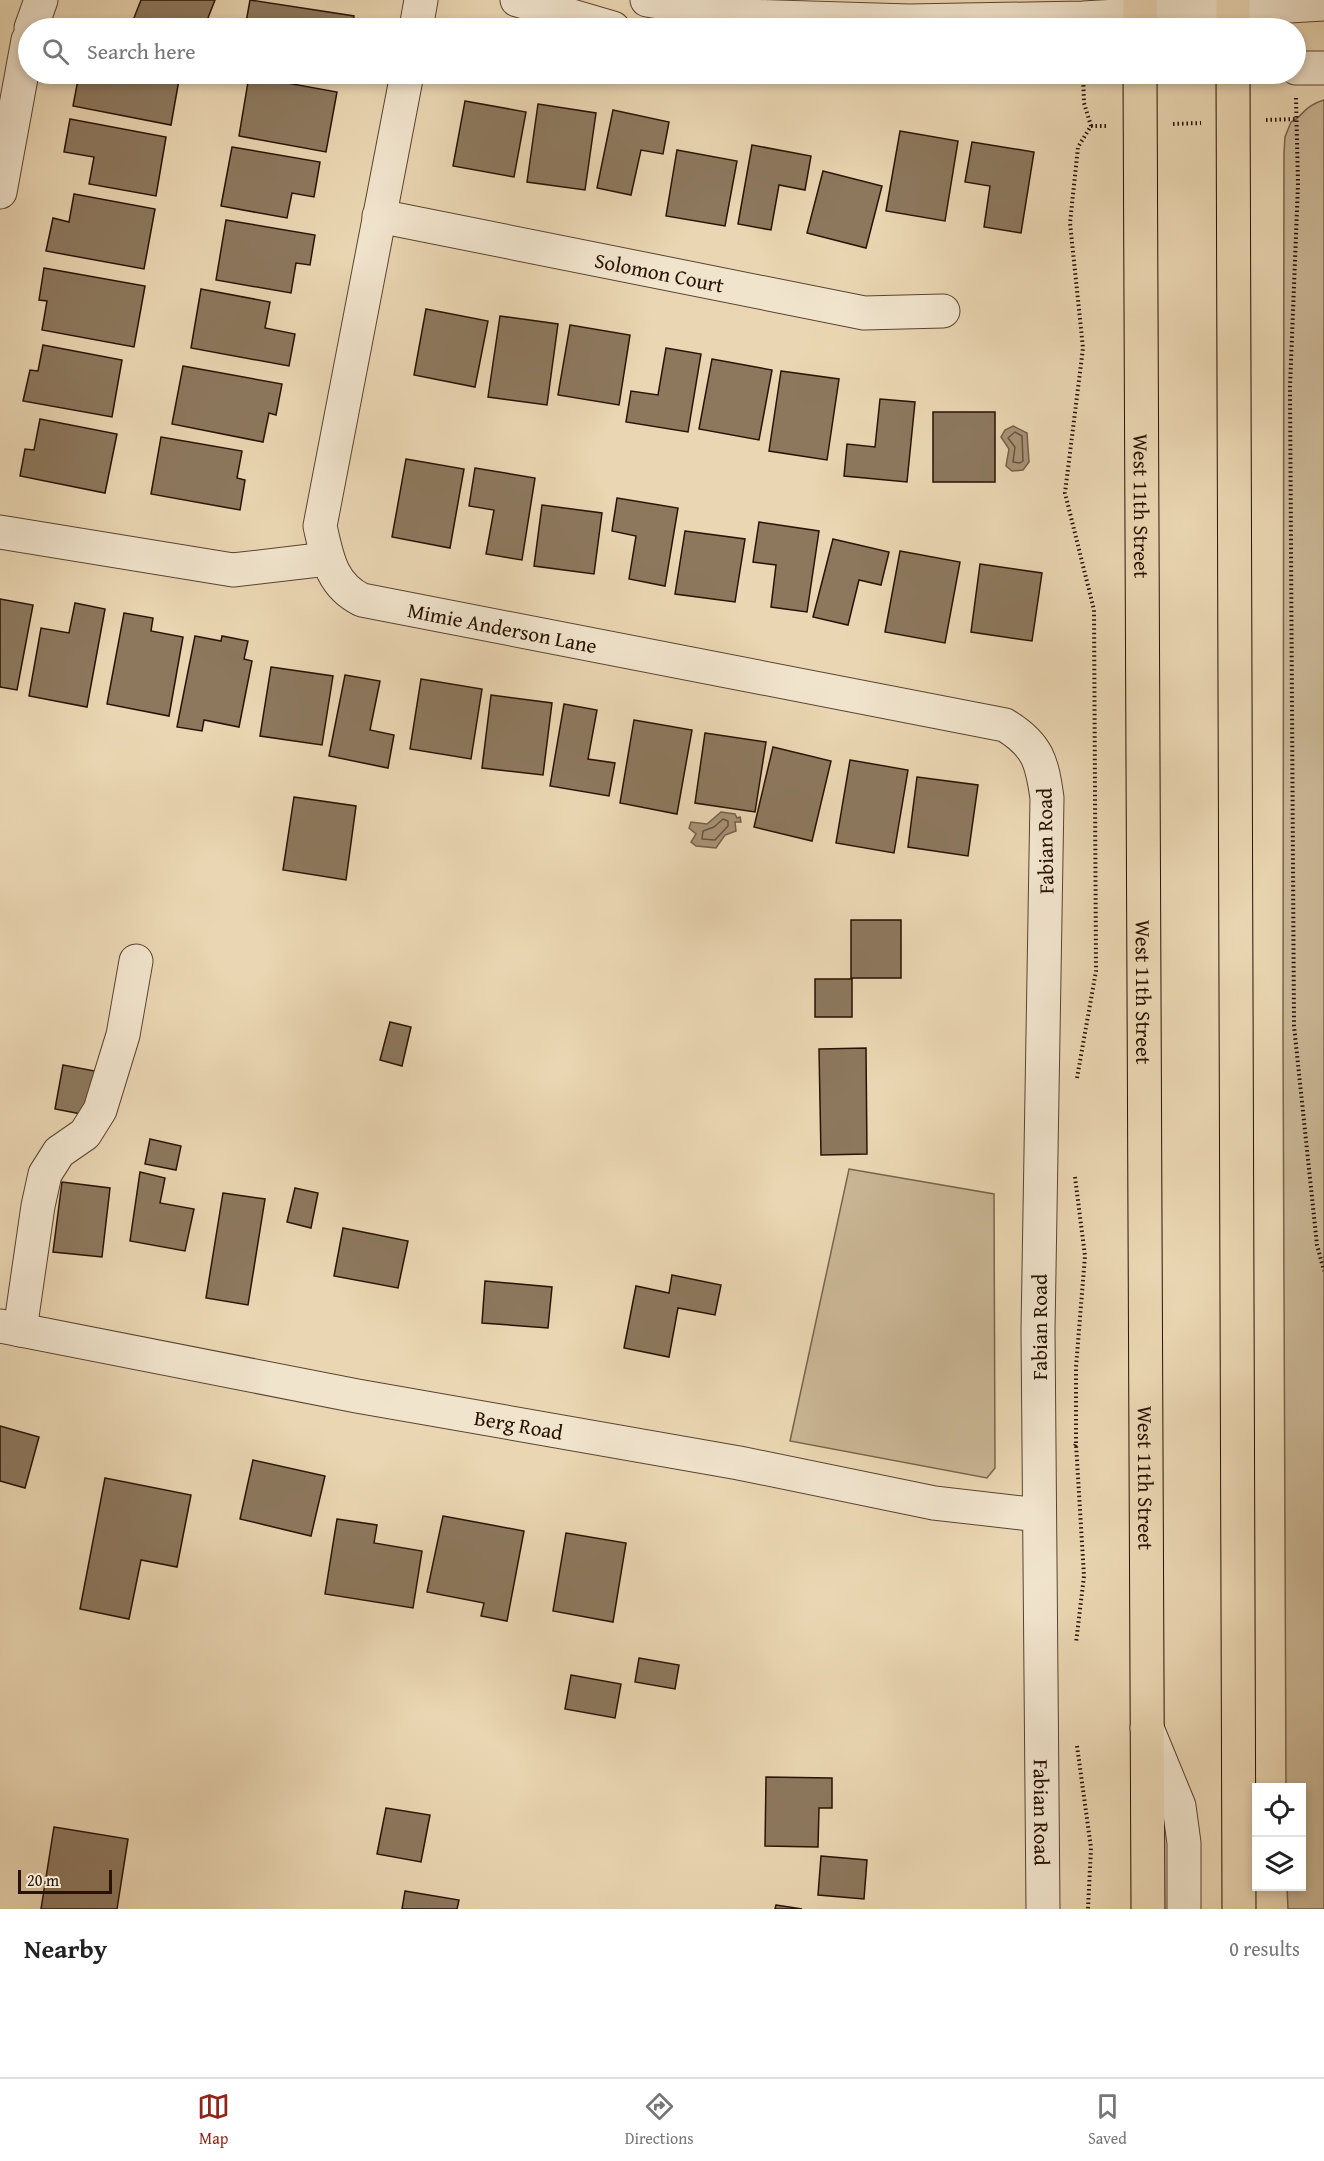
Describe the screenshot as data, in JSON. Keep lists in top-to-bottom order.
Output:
{
  "streets": {
    "main road": ["West 11th Street"],
    "street": [
      "Solomon Court",
      "Mimie Anderson Lane",
      "Fabian Road",
      "Berg Road"
    ]
  },
  "crossings": [
    ["Solomon Court", "Mimie Anderson Lane"],
    ["Mimie Anderson Lane", "Fabian Road"],
    ["Fabian Road", "Berg Road"]
  ],
  "scale_bar": "20 m",
  "page": {
    "search": "Search here",
    "scale": "20 m",
    "heading": ["Nearby", "0 results"],
    "nav": ["Map", "Directions", "Saved"]
  }
}
